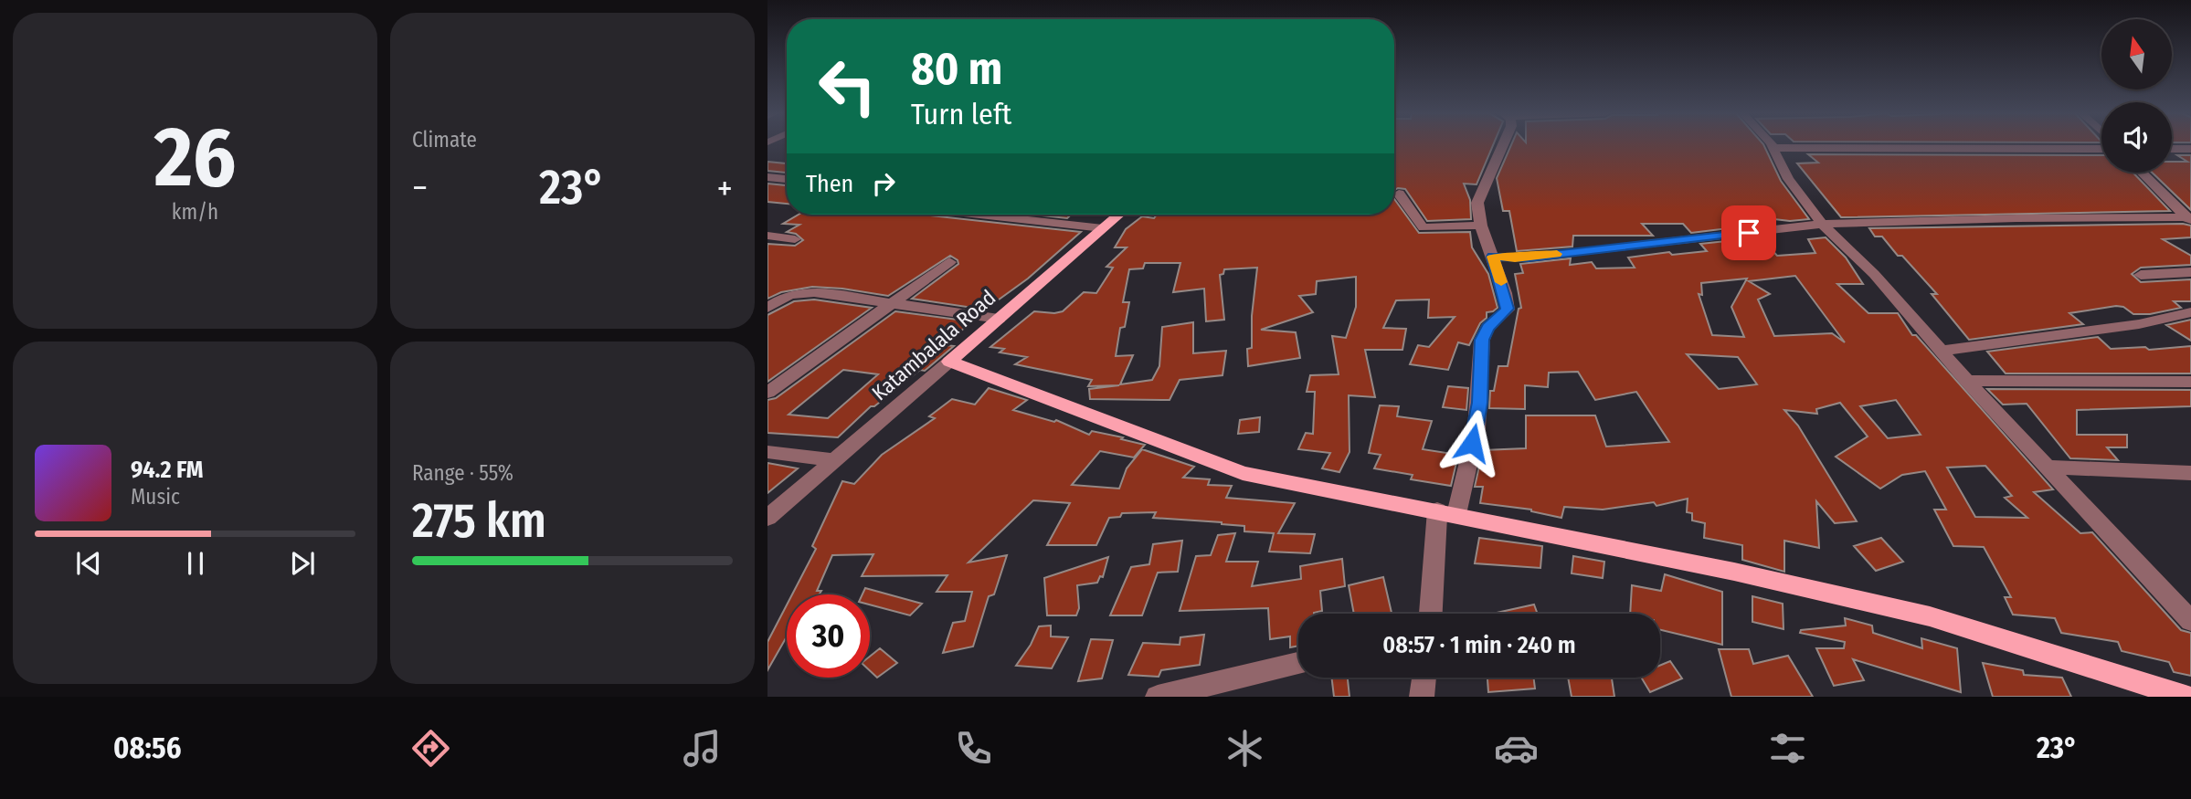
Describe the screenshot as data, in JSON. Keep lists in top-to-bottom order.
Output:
{
  "streets": {
    "main road": ["Katambalala Road"]
  },
  "north": "top",
  "page": {
    "tile": [
      ["26", "km/h"],
      "Climate",
      ["Range · 55%", "275 km"]
    ],
    "turn": ["80 m", "Turn left"],
    "then": "Then",
    "heat": ["−", "23°", "+"],
    "song": ["94.2 FM", "Music"],
    "limit": "30",
    "trip": "08:57 · 1 min · 240 m",
    "tabs": ["08:56", "23°"]
  }
}
